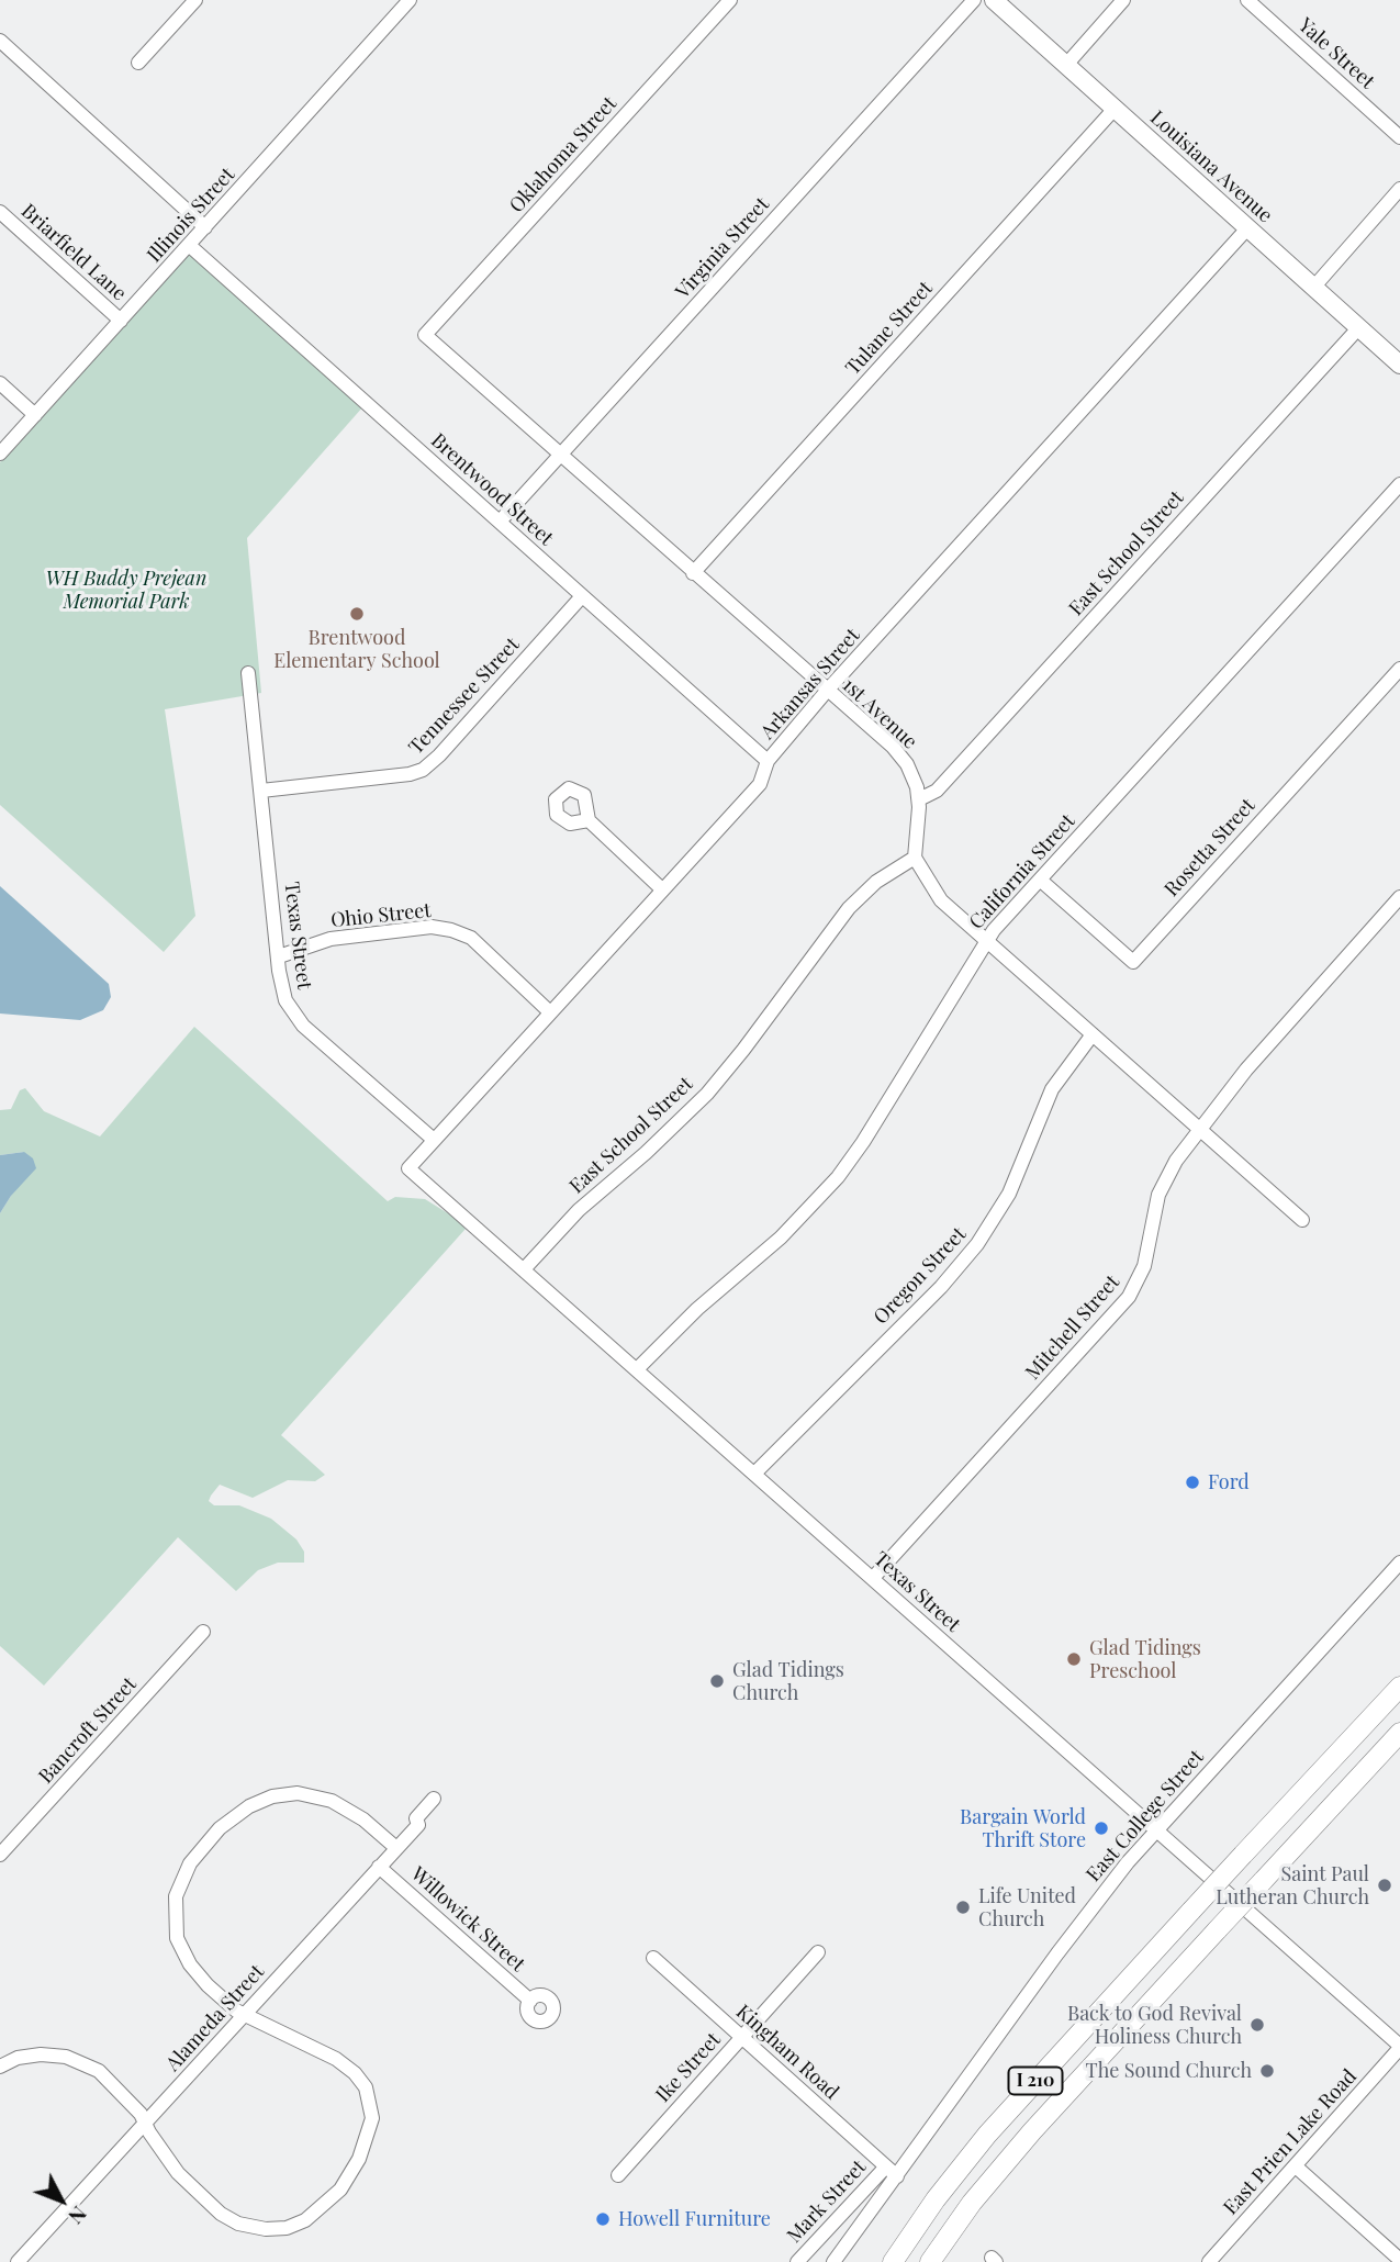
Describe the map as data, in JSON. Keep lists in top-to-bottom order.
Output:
{
  "streets": {
    "highway": ["I 210"],
    "main road": ["Louisiana Avenue"],
    "street": [
      "Yale Street",
      "Oklahoma Street",
      "Illinois Street",
      "Virginia Street",
      "Briarfield Lane",
      "Tulane Street",
      "Brentwood Street",
      "East School Street",
      "Arkansas Street",
      "Tennessee Street",
      "1st Avenue",
      "Rosetta Street",
      "California Street",
      "Ohio Street",
      "Texas Street",
      "Oregon Street",
      "Mitchell Street",
      "Bancroft Street",
      "East College Street",
      "Willowick Street",
      "Alameda Street",
      "Kingham Road",
      "Ike Street",
      "East Prien Lake Road",
      "Mark Street"
    ]
  },
  "crossings": [
    ["Oklahoma Street", "1st Avenue"],
    ["Louisiana Avenue", "Tulane Street"],
    ["Louisiana Avenue", "East School Street"],
    ["Louisiana Avenue", "Arkansas Street"],
    ["Illinois Street", "Briarfield Lane"],
    ["Illinois Street", "Brentwood Street"],
    ["Virginia Street", "Brentwood Street"],
    ["Virginia Street", "1st Avenue"],
    ["Tulane Street", "1st Avenue"],
    ["Brentwood Street", "Arkansas Street"],
    ["Brentwood Street", "Tennessee Street"],
    ["East School Street", "1st Avenue"],
    ["East School Street", "Texas Street"],
    ["Arkansas Street", "1st Avenue"],
    ["Arkansas Street", "Ohio Street"],
    ["Arkansas Street", "Texas Street"],
    ["Tennessee Street", "Texas Street"],
    ["Rosetta Street", "California Street"],
    ["California Street", "Texas Street"],
    ["Ohio Street", "Texas Street"],
    ["Texas Street", "Oregon Street"],
    ["Texas Street", "Mitchell Street"],
    ["Texas Street", "East College Street"],
    ["Texas Street", "East Prien Lake Road"],
    ["East College Street", "Kingham Road"],
    ["East College Street", "Mark Street"],
    ["Willowick Street", "Alameda Street"],
    ["Kingham Road", "Ike Street"],
    ["Kingham Road", "Mark Street"]
  ],
  "parks": ["WH Buddy Prejean Memorial Park"],
  "places": [
    "Brentwood Elementary School",
    "Ford",
    "Glad Tidings Preschool",
    "Glad Tidings Church",
    "Bargain World Thrift Store",
    "Saint Paul Lutheran Church",
    "Life United Church",
    "Back to God Revival Holiness Church",
    "The Sound Church",
    "Howell Furniture"
  ],
  "north": "bottom right"
}
